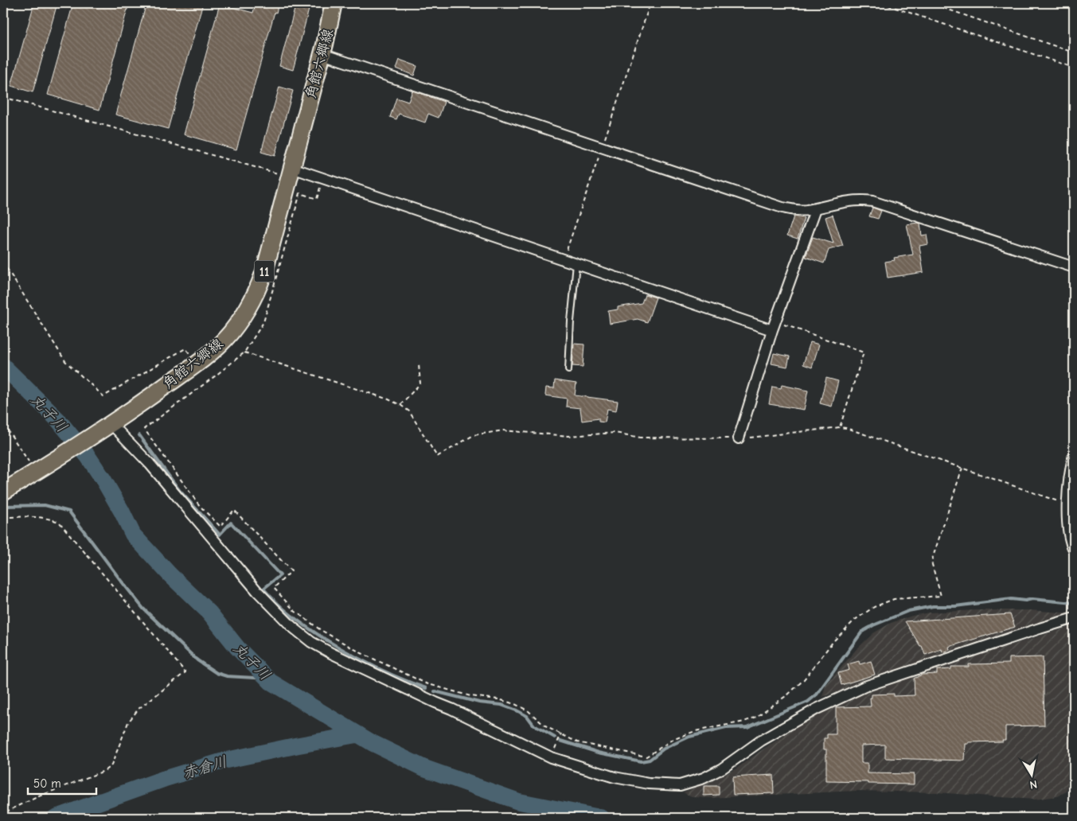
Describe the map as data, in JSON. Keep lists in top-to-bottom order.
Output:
{
  "streets": {
    "main road": ["角館六郷線", "11"]
  },
  "water": ["丸子川", "赤倉川"],
  "scale_bar": "50 m",
  "north": "bottom"
}
